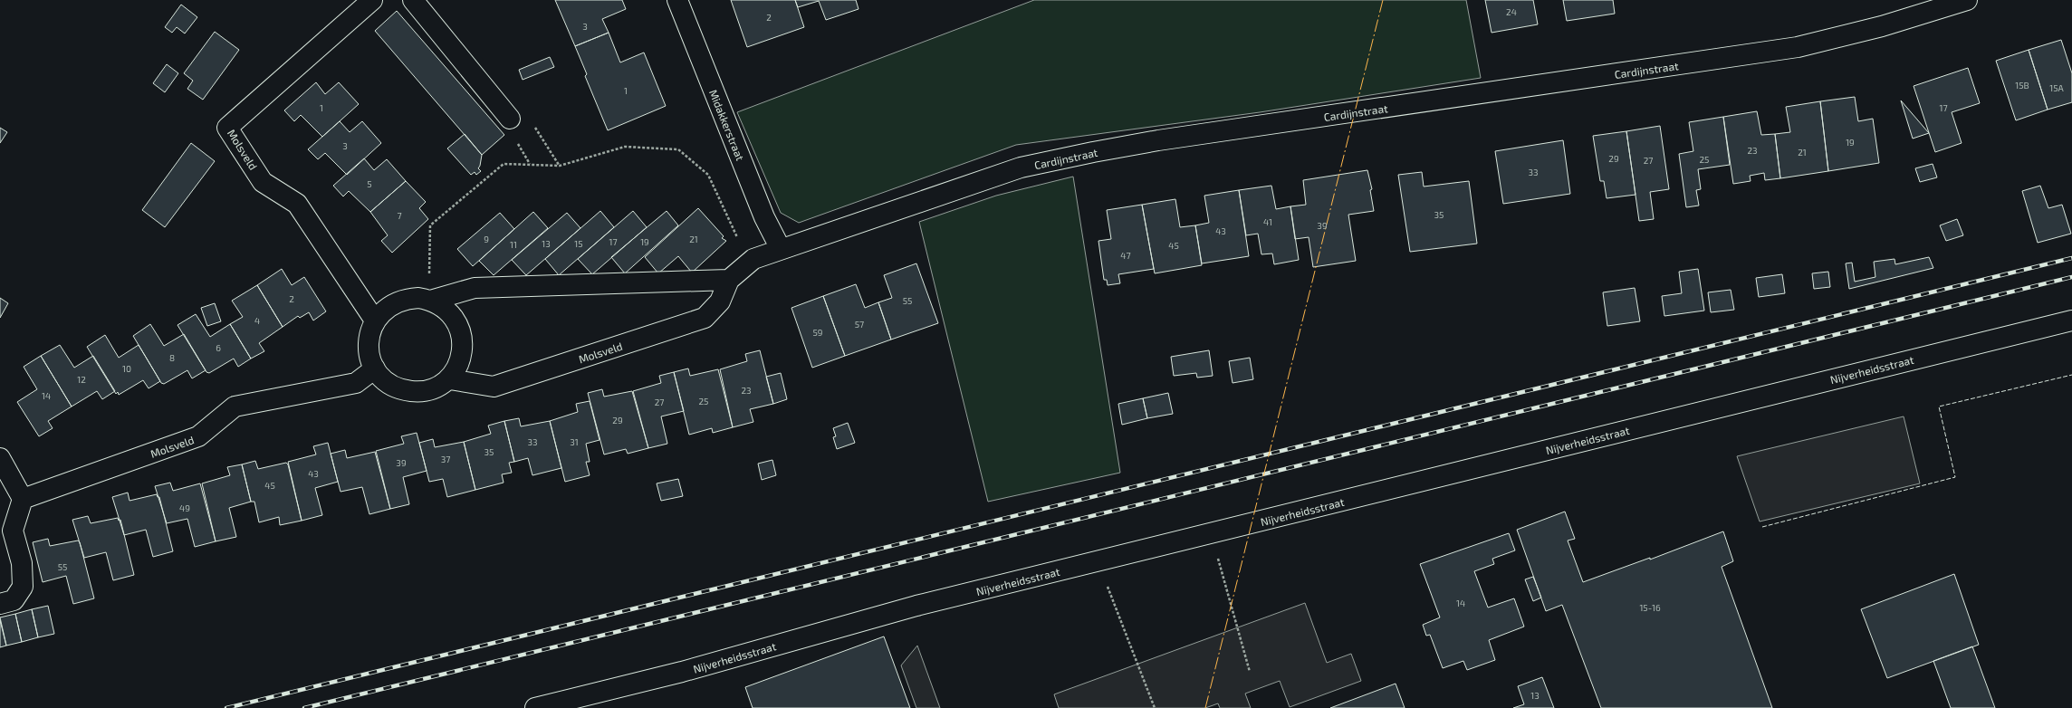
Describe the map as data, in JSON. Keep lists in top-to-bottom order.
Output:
{
  "streets": {
    "street": [
      "Cardijnstraat",
      "Midakkerstraat",
      "Molsveld",
      "Nijverheidsstraat"
    ]
  },
  "crossings": [
    ["Cardijnstraat", "Midakkerstraat"],
    ["Cardijnstraat", "Molsveld"]
  ],
  "house_numbers": [
    "24",
    "2",
    "3",
    "15B",
    "15A",
    "1",
    "1",
    "17",
    "19",
    "3",
    "23",
    "21",
    "29",
    "25",
    "27",
    "33",
    "5",
    "35",
    "7",
    "41",
    "39",
    "43",
    "9",
    "21",
    "17",
    "19",
    "13",
    "15",
    "11",
    "45",
    "47",
    "2",
    "55",
    "4",
    "57",
    "59",
    "6",
    "8",
    "10",
    "12",
    "23",
    "14",
    "25",
    "27",
    "29",
    "33",
    "31",
    "35",
    "37",
    "39",
    "43",
    "45",
    "49",
    "55",
    "14",
    "15-16",
    "13"
  ]
}
